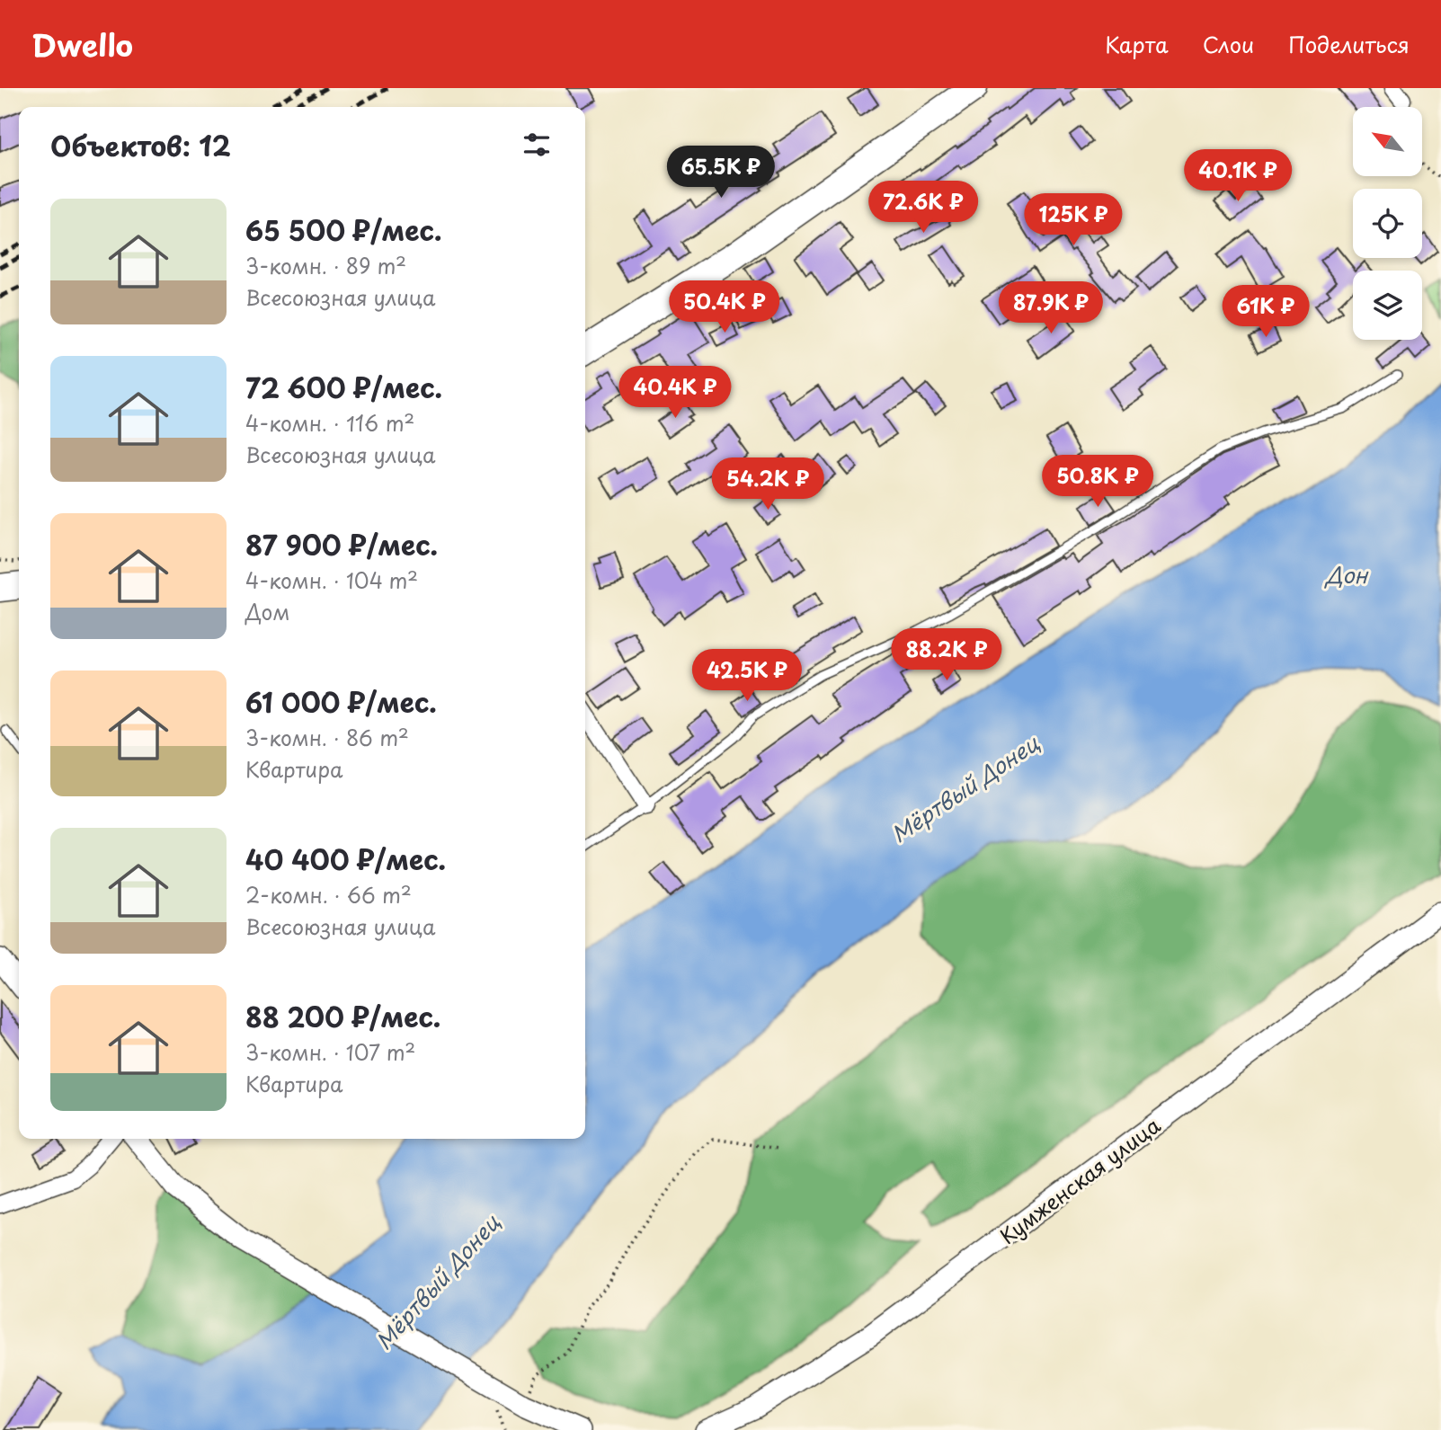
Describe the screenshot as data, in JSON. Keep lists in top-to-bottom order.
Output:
{
  "streets": {
    "street": ["Кумженская улица"]
  },
  "water": ["Дон", "Мёртвый Донец"],
  "north": "top left",
  "page": {
    "header": "Dwello",
    "nav": ["Карта", "Слои", "Поделиться"],
    "heading": "Объектов: 12",
    "price": [
      "65.5K ₽",
      "40.1K ₽",
      "72.6K ₽",
      "125K ₽",
      "50.4K ₽",
      "87.9K ₽",
      "61K ₽",
      "40.4K ₽",
      "50.8K ₽",
      "54.2K ₽",
      "88.2K ₽",
      "42.5K ₽"
    ],
    "list": [
      {
        "name": "65 500 ₽/мес.",
        "note": "3-комн. · 89 m² · Всесоюзная улица"
      },
      {
        "name": "72 600 ₽/мес.",
        "note": "4-комн. · 116 m² · Всесоюзная улица"
      },
      {
        "name": "87 900 ₽/мес.",
        "note": "4-комн. · 104 m² · Дом"
      },
      {
        "name": "61 000 ₽/мес.",
        "note": "3-комн. · 86 m² · Квартира"
      },
      {
        "name": "40 400 ₽/мес.",
        "note": "2-комн. · 66 m² · Всесоюзная улица"
      },
      {
        "name": "88 200 ₽/мес.",
        "note": "3-комн. · 107 m² · Квартира"
      }
    ]
  }
}
